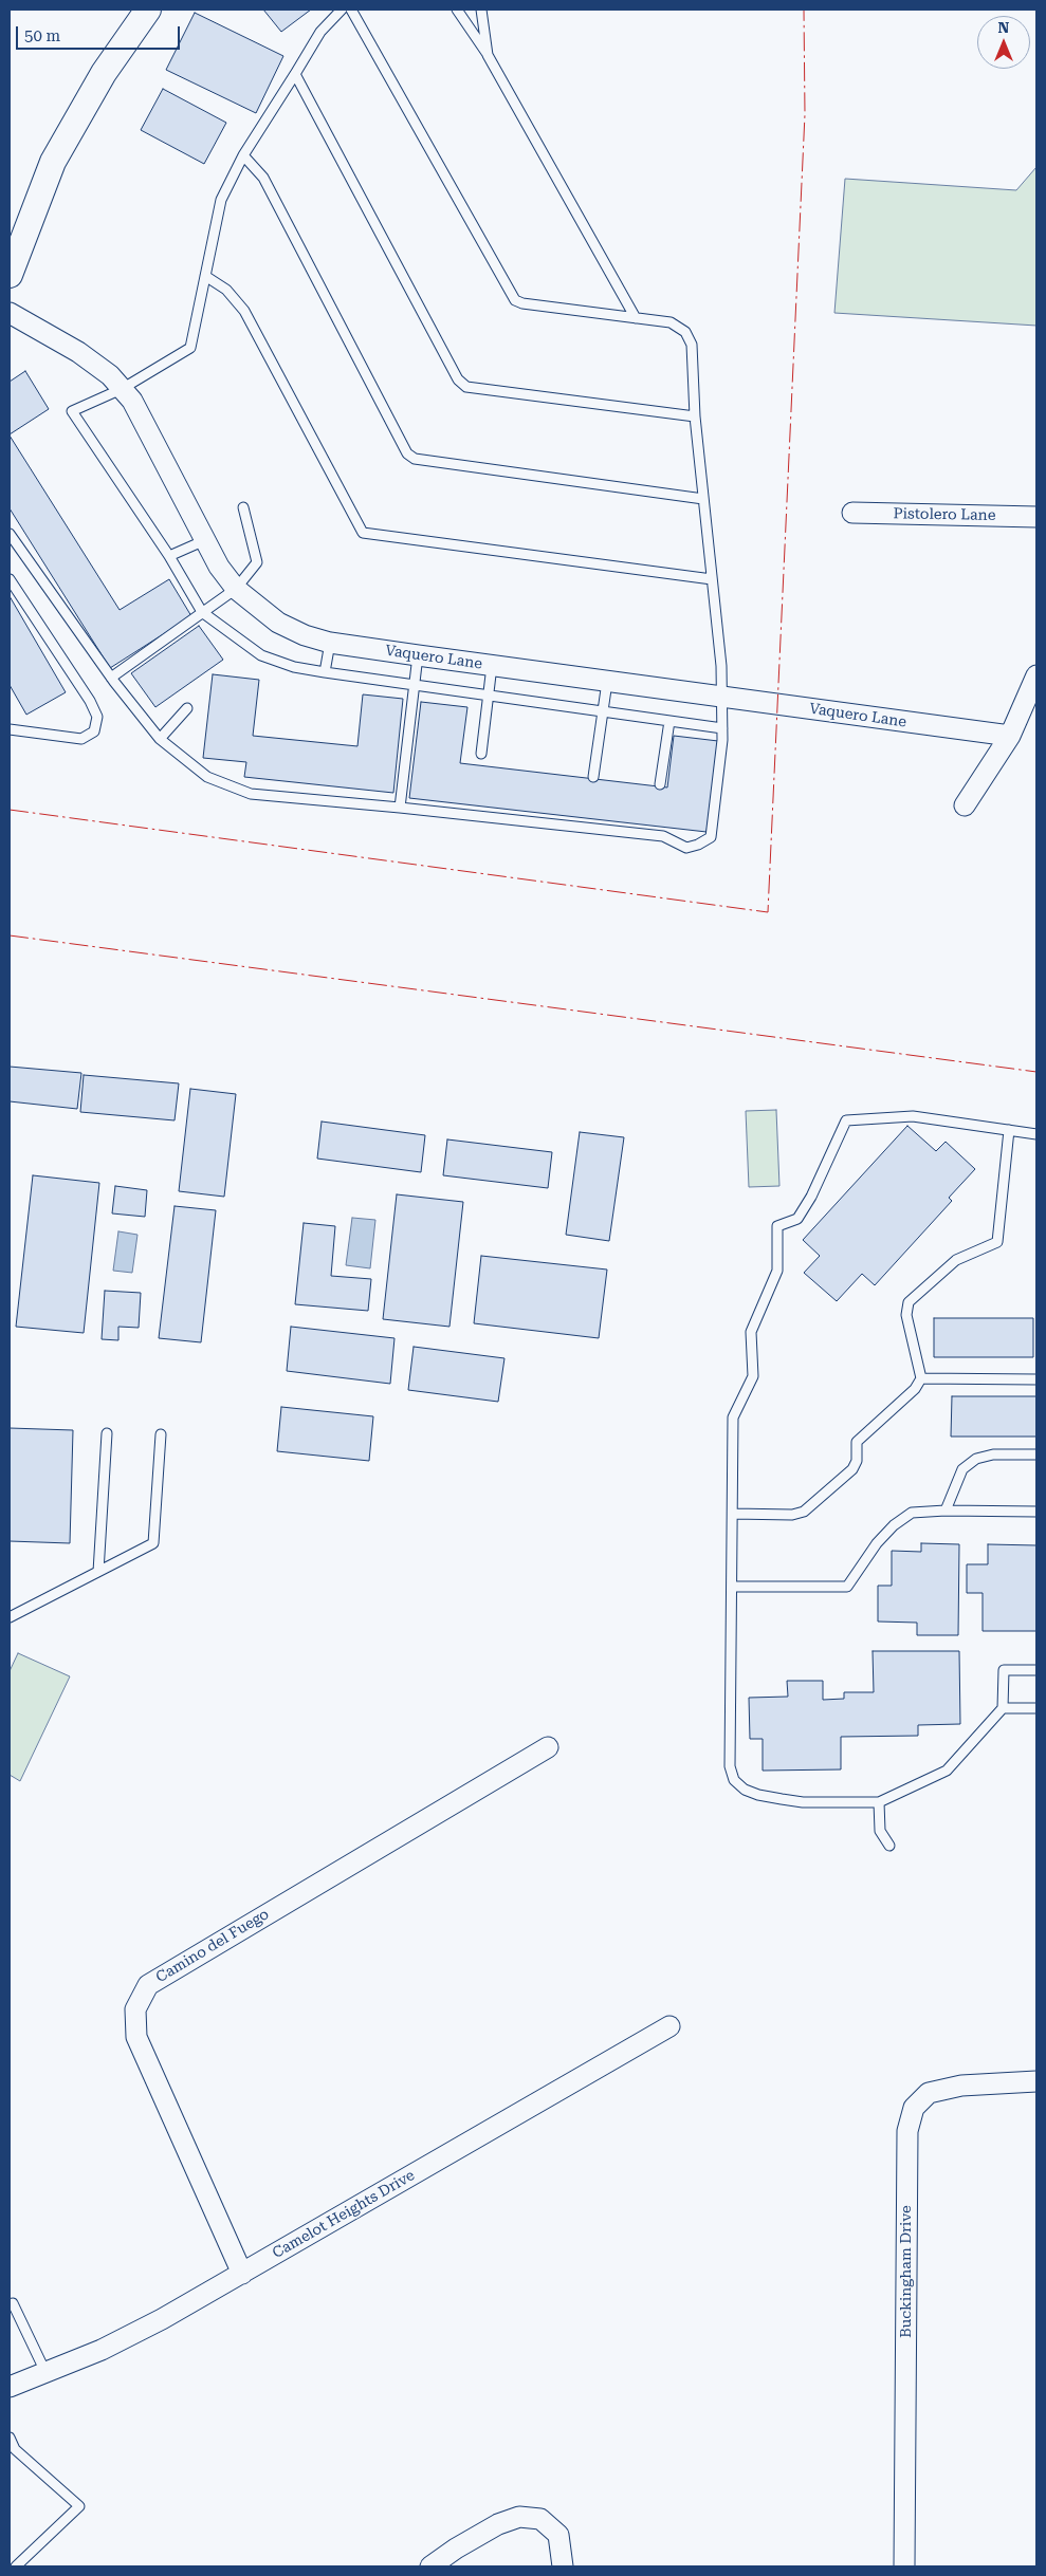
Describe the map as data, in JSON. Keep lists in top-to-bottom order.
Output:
{
  "streets": {
    "street": [
      "Pistolero Lane",
      "Vaquero Lane",
      "Camino del Fuego",
      "Camelot Heights Drive",
      "Buckingham Drive"
    ]
  },
  "crossings": [
    ["Camino del Fuego", "Camelot Heights Drive"]
  ],
  "scale_bar": "50 m",
  "north": "top"
}
